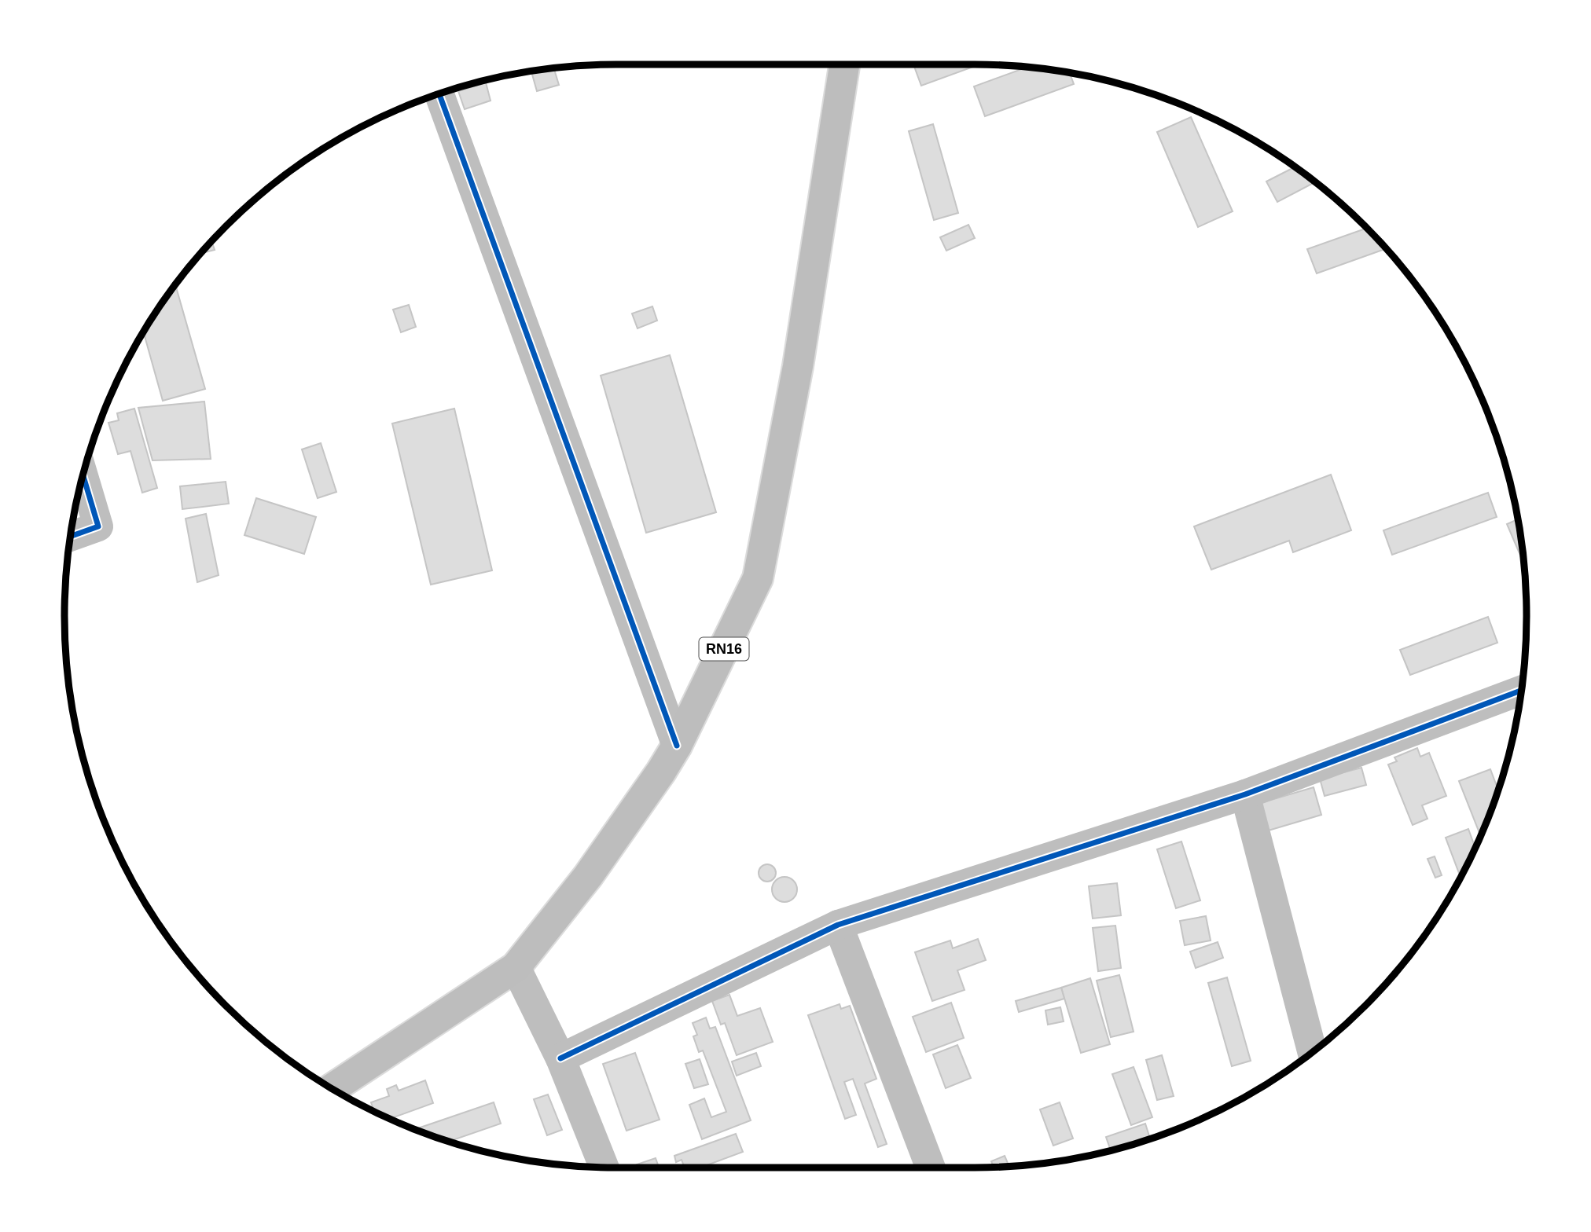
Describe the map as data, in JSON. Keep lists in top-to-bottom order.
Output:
{
  "streets": {
    "main road": ["RN16"]
  }
}
